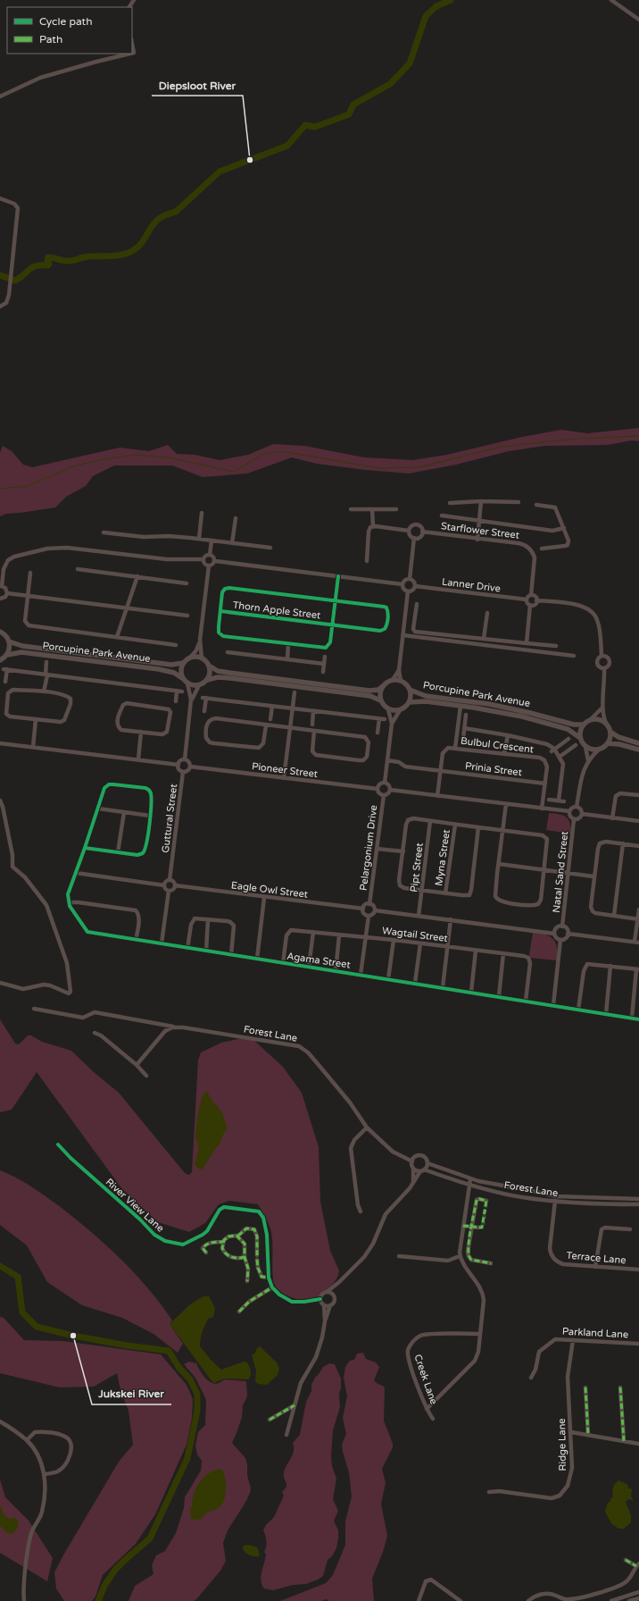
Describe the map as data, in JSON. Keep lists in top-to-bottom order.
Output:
{
  "streets": {
    "street": [
      "Starflower Street",
      "Lanner Drive",
      "Thorn Apple Street",
      "Porcupine Park Avenue",
      "Bulbul Crescent",
      "Prinia Street",
      "Pioneer Street",
      "Guttural Street",
      "Pelargonium Drive",
      "Myna Street",
      "Pipt Street",
      "Natal Sand Street",
      "Eagle Owl Street",
      "Wagtail Street",
      "Agama Street",
      "Forest Lane",
      "River View Lane",
      "Terrace Lane",
      "Parkland Lane",
      "Creek Lane",
      "Ridge Lane"
    ]
  },
  "crossings": [
    ["Starflower Street", "Lanner Drive"],
    ["Bulbul Crescent", "Prinia Street"],
    ["Pioneer Street", "Guttural Street"],
    ["Pioneer Street", "Pelargonium Drive"],
    ["Guttural Street", "Eagle Owl Street"],
    ["Pelargonium Drive", "Eagle Owl Street"],
    ["Wagtail Street", "Agama Street"],
    ["Forest Lane", "Terrace Lane"],
    ["Parkland Lane", "Ridge Lane"]
  ],
  "places": ["Diepsloot River", "Jukskei River"],
  "legend": ["Cycle path", "Path"]
}
